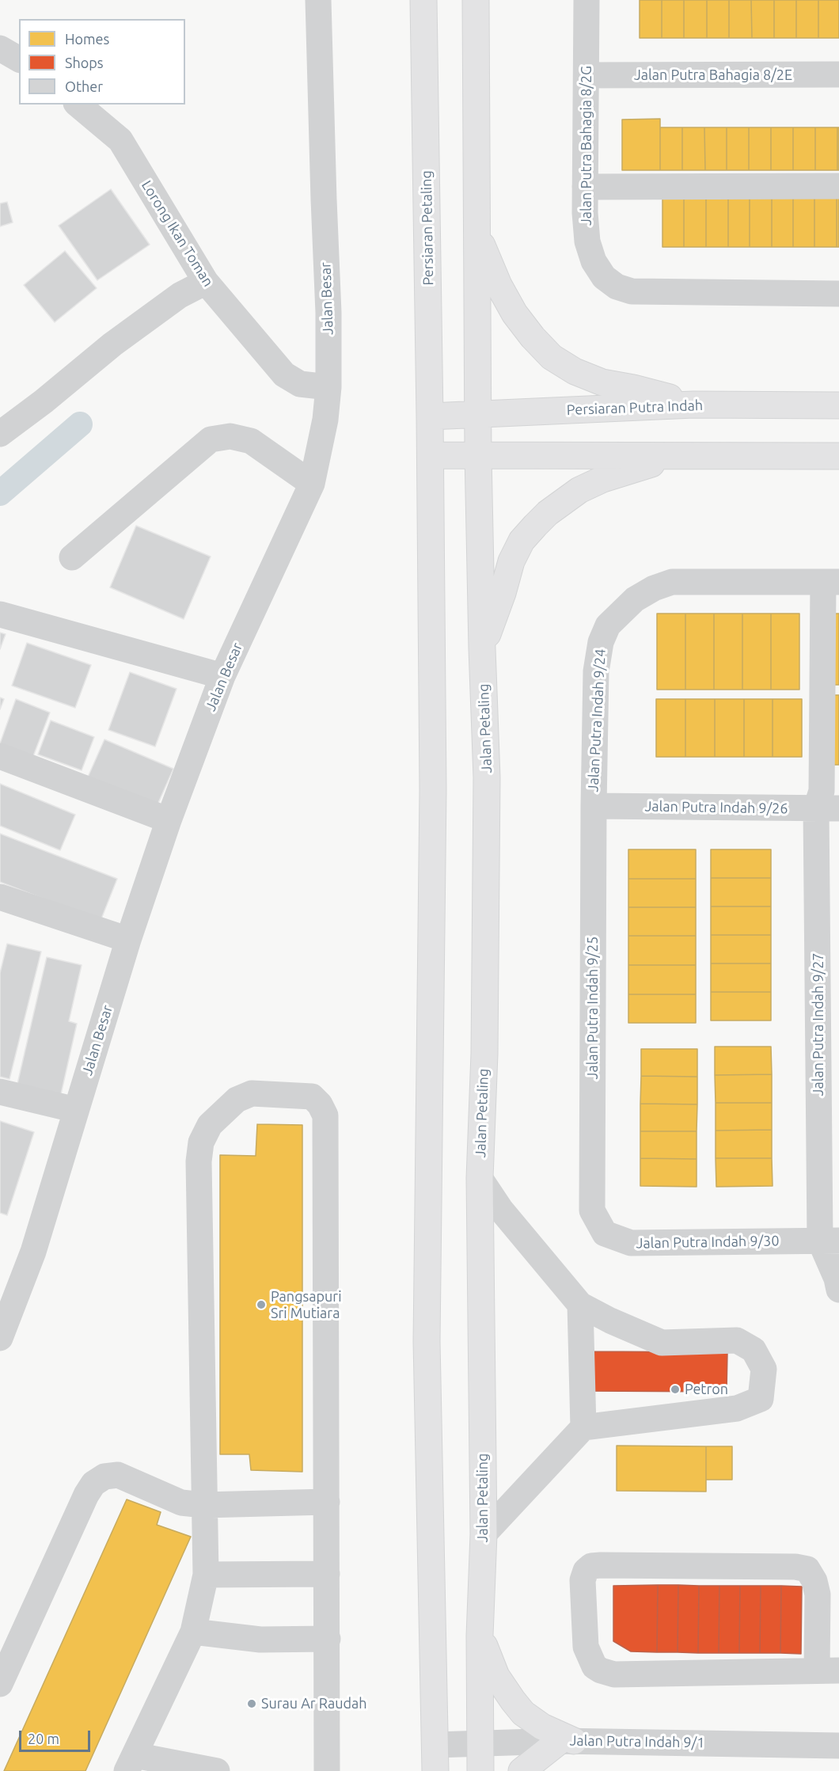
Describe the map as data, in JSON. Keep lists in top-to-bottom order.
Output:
{
  "streets": {
    "main road": ["Persiaran Petaling", "Persiaran Putra Indah", "Jalan Petaling"],
    "street": [
      "Jalan Putra Bahagia 8/2E",
      "Jalan Putra Bahagia 8/2G",
      "Lorong Ikan Toman",
      "Jalan Besar",
      "Jalan Putra Indah 9/24",
      "Jalan Putra Indah 9/26",
      "Jalan Putra Indah 9/25",
      "Jalan Putra Indah 9/27",
      "Jalan Putra Indah 9/30",
      "Jalan Putra Indah 9/1"
    ]
  },
  "crossings": [
    ["Jalan Putra Bahagia 8/2E", "Jalan Putra Bahagia 8/2G"],
    ["Persiaran Petaling", "Persiaran Putra Indah"],
    ["Lorong Ikan Toman", "Jalan Besar"],
    ["Jalan Putra Indah 9/24", "Jalan Putra Indah 9/26"],
    ["Jalan Putra Indah 9/24", "Jalan Putra Indah 9/25"],
    ["Jalan Putra Indah 9/24", "Jalan Putra Indah 9/27"],
    ["Jalan Petaling", "Jalan Putra Indah 9/1"],
    ["Jalan Putra Indah 9/26", "Jalan Putra Indah 9/25"],
    ["Jalan Putra Indah 9/26", "Jalan Putra Indah 9/27"],
    ["Jalan Putra Indah 9/25", "Jalan Putra Indah 9/30"],
    ["Jalan Putra Indah 9/27", "Jalan Putra Indah 9/30"]
  ],
  "places": ["Pangsapuri Sri Mutiara", "Petron", "Surau Ar Raudah"],
  "legend": ["Homes", "Shops", "Other"],
  "scale_bar": "20 m"
}
